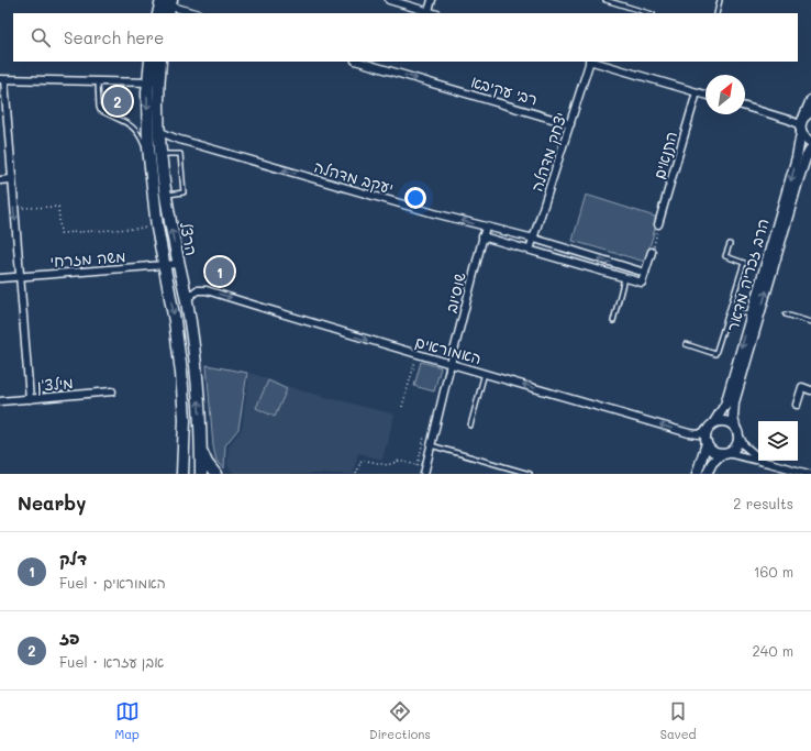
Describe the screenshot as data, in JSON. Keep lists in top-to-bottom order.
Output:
{
  "streets": {
    "main road": ["הרצל"],
    "street": [
      "רבי עקיבא",
      "יצחק מדהלה",
      "התנאים",
      "יעקב מדהלה",
      "משה מזרחי",
      "הרב זכריה מדאר",
      "שוסיוב",
      "האמוראים",
      "מילצ'ן"
    ]
  },
  "crossings": [
    ["רבי עקיבא", "יצחק מדהלה"],
    ["יצחק מדהלה", "יעקב מדהלה"],
    ["יעקב מדהלה", "הרצל"],
    ["יעקב מדהלה", "שוסיוב"],
    ["הרצל", "משה מזרחי"],
    ["הרצל", "האמוראים"],
    ["הרב זכריה מדאר", "האמוראים"],
    ["שוסיוב", "האמוראים"]
  ],
  "one_way": ["רבי עקיבא", "יעקב מדהלה"],
  "north": "top right",
  "page": {
    "search": "Search here",
    "pins": ["2", "1"],
    "heading": ["Nearby", "2 results"],
    "list": [
      {
        "mark": "1",
        "name": "דלק",
        "note": "Fuel · האמוראים",
        "value": "160 m"
      },
      {
        "mark": "2",
        "name": "פז",
        "note": "Fuel · אבן עזרא",
        "value": "240 m"
      }
    ],
    "nav": ["Map", "Directions", "Saved"]
  }
}
